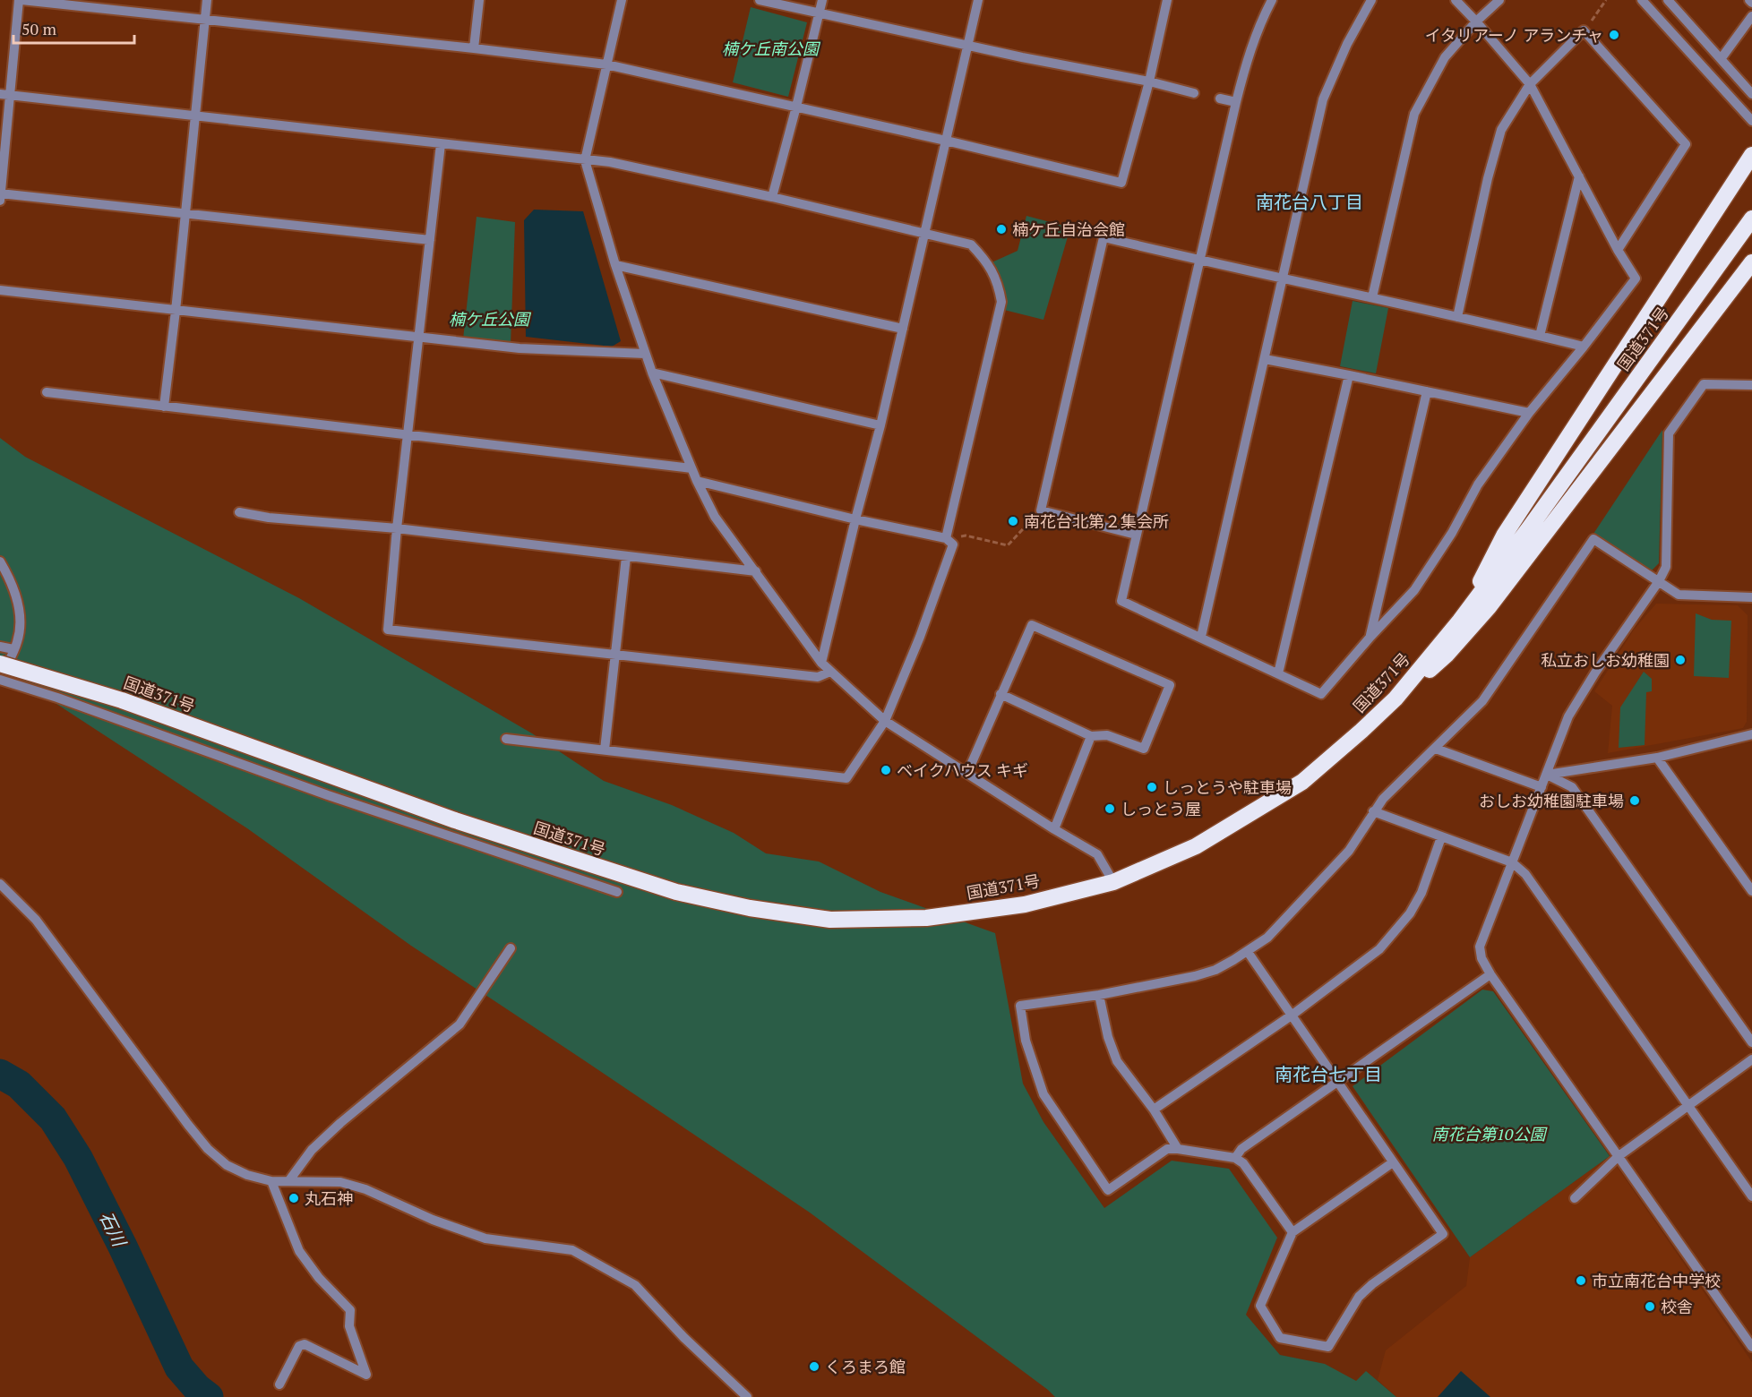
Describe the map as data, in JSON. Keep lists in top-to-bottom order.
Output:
{
  "streets": {
    "highway": ["国道371号"]
  },
  "districts": ["南花台八丁目", "南花台七丁目"],
  "water": ["石川"],
  "parks": ["楠ケ丘南公園", "楠ケ丘公園", "南花台第10公園"],
  "places": [
    "イタリアーノ アランチャ",
    "楠ケ丘自治会館",
    "南花台北第２集会所",
    "私立おしお幼稚園",
    "ベイクハウス キギ",
    "しっとうや駐車場",
    "おしお幼稚園駐車場",
    "しっとう屋",
    "丸石神",
    "市立南花台中学校",
    "校舎",
    "くろまろ館"
  ],
  "scale_bar": "50 m"
}
